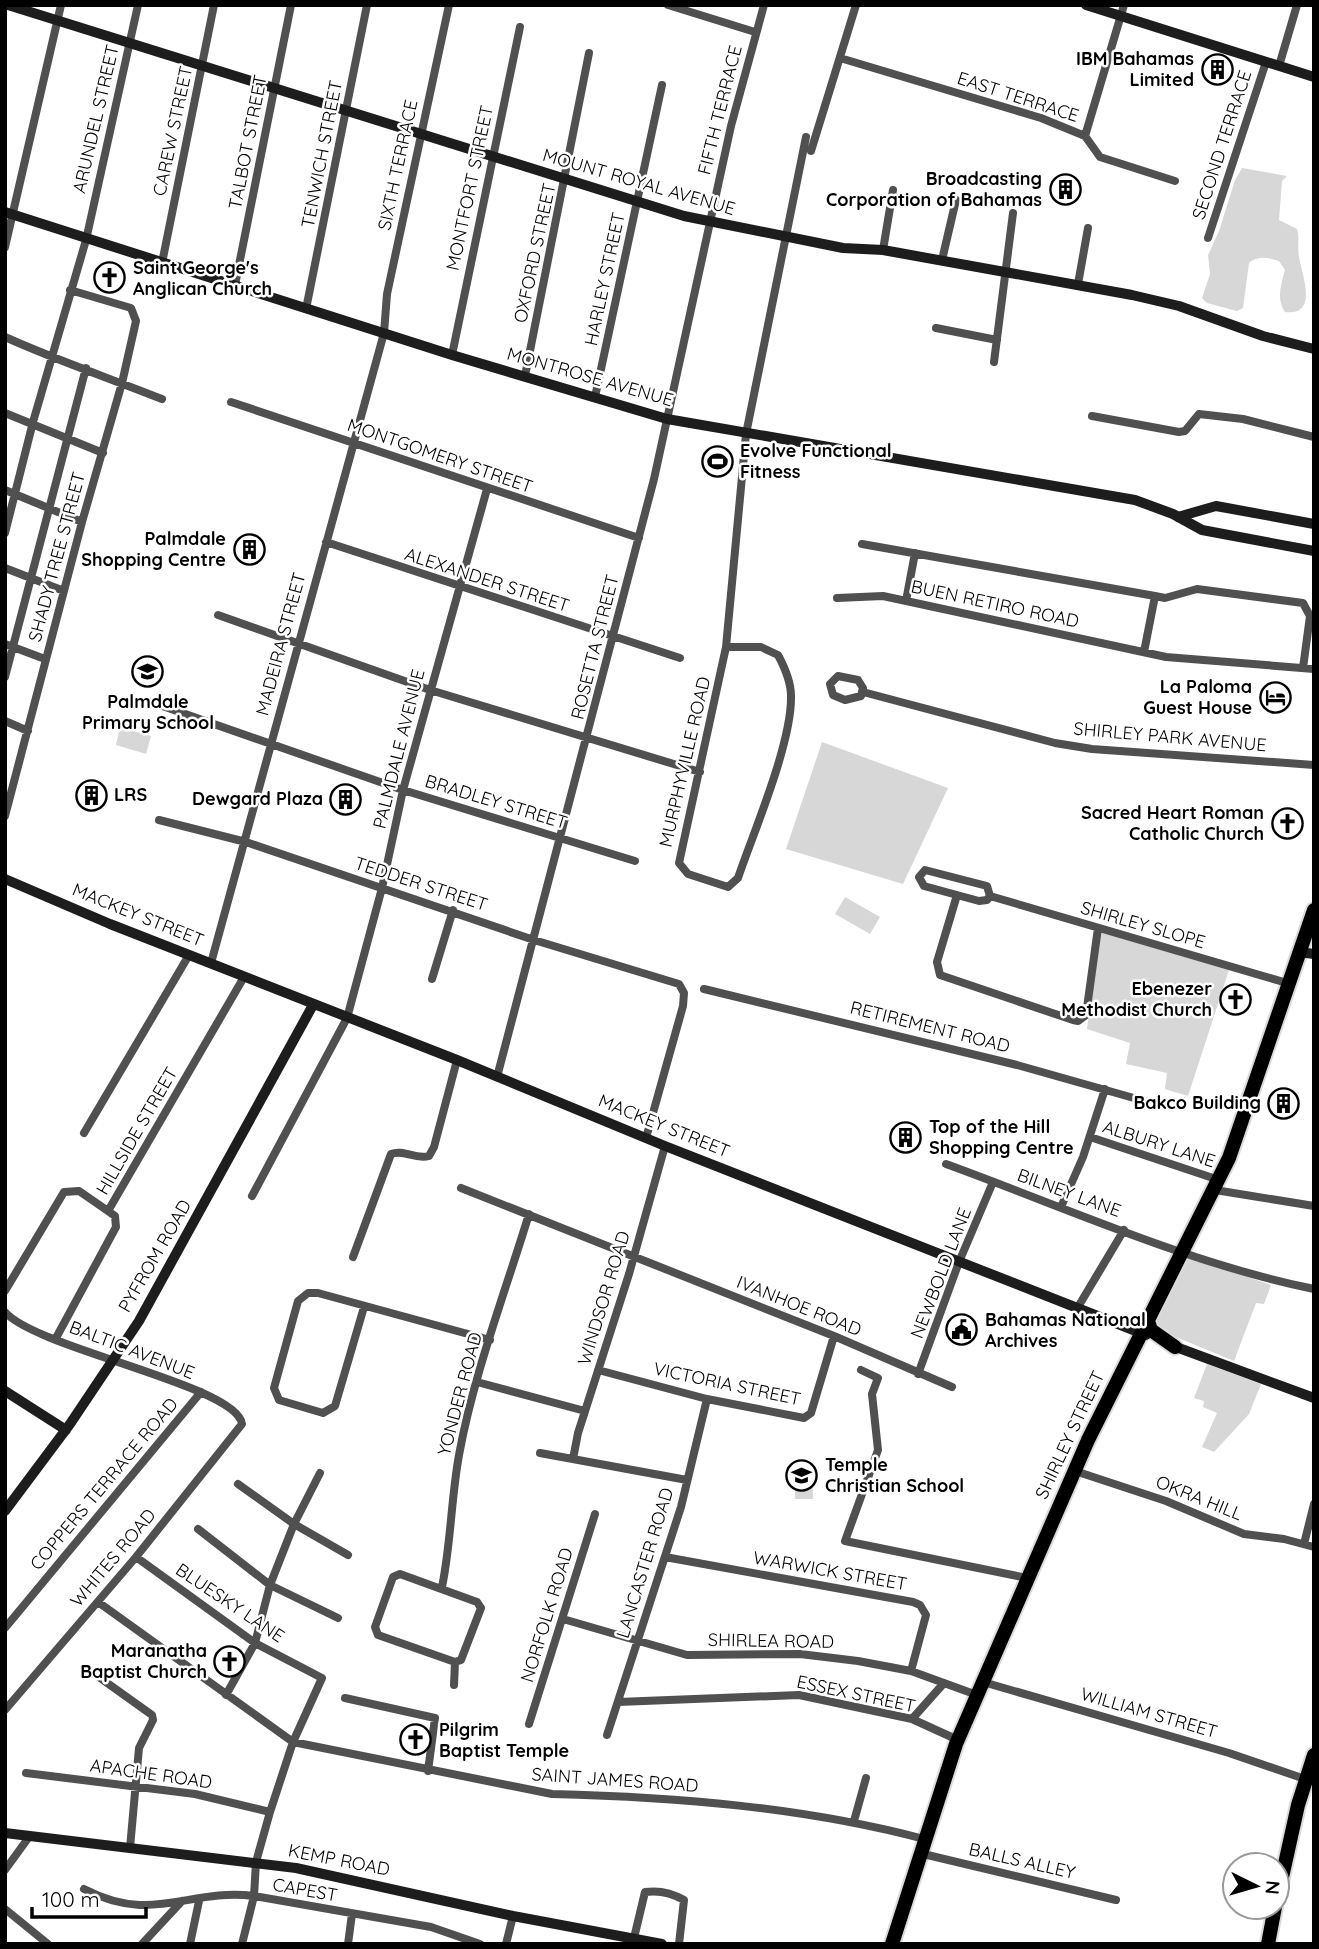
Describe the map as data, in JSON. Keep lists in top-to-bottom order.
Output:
{
  "streets": {
    "highway": ["SHIRLEY STREET"],
    "street": [
      "EAST TERRACE",
      "FIFTH TERRACE",
      "ARUNDEL STREET",
      "CAREW STREET",
      "TALBOT STREET",
      "SECOND TERRACE",
      "TENWICH STREET",
      "SIXTH TERRACE",
      "MOUNT ROYAL AVENUE",
      "MONTFORT STREET",
      "OXFORD STREET",
      "HARLEY STREET",
      "MONTROSE AVENUE",
      "MONTGOMERY STREET",
      "SHADY TREE STREET",
      "ALEXANDER STREET",
      "BUEN RETIRO ROAD",
      "MADEIRA STREET",
      "ROSETTA STREET",
      "SHIRLEY PARK AVENUE",
      "PALMDALE AVENUE",
      "MURPHYVILLE ROAD",
      "BRADLEY STREET",
      "TEDDER STREET",
      "MACKEY STREET",
      "SHIRLEY SLOPE",
      "RETIREMENT ROAD",
      "HILLSIDE STREET",
      "ALBURY LANE",
      "BILNEY LANE",
      "PYFROM ROAD",
      "NEWBOLD LANE",
      "WINDSOR ROAD",
      "IVANHOE ROAD",
      "BALTIC AVENUE",
      "VICTORIA STREET",
      "YONDER ROAD",
      "COPPERS TERRACE ROAD",
      "OKRA HILL",
      "WHITES ROAD",
      "LANCASTER ROAD",
      "WARWICK STREET",
      "BLUESKY LANE",
      "NORFOLK ROAD",
      "SHIRLEA ROAD",
      "ESSEX STREET",
      "WILLIAM STREET",
      "APACHE ROAD",
      "SAINT JAMES ROAD",
      "KEMP ROAD",
      "BALLS ALLEY",
      "CAPEST"
    ]
  },
  "crossings": [
    ["FIFTH TERRACE", "MOUNT ROYAL AVENUE"],
    ["FIFTH TERRACE", "ROSETTA STREET"],
    ["ARUNDEL STREET", "MOUNT ROYAL AVENUE"],
    ["ARUNDEL STREET", "MONTROSE AVENUE"],
    ["ARUNDEL STREET", "SHADY TREE STREET"],
    ["CAREW STREET", "MOUNT ROYAL AVENUE"],
    ["CAREW STREET", "MONTROSE AVENUE"],
    ["TALBOT STREET", "MOUNT ROYAL AVENUE"],
    ["TALBOT STREET", "MONTROSE AVENUE"],
    ["TENWICH STREET", "MOUNT ROYAL AVENUE"],
    ["TENWICH STREET", "MONTROSE AVENUE"],
    ["SIXTH TERRACE", "MOUNT ROYAL AVENUE"],
    ["SIXTH TERRACE", "MONTROSE AVENUE"],
    ["SIXTH TERRACE", "MADEIRA STREET"],
    ["MOUNT ROYAL AVENUE", "MONTFORT STREET"],
    ["MOUNT ROYAL AVENUE", "OXFORD STREET"],
    ["MOUNT ROYAL AVENUE", "HARLEY STREET"],
    ["MOUNT ROYAL AVENUE", "ROSETTA STREET"],
    ["MOUNT ROYAL AVENUE", "MURPHYVILLE ROAD"],
    ["MONTFORT STREET", "MONTROSE AVENUE"],
    ["OXFORD STREET", "MONTROSE AVENUE"],
    ["HARLEY STREET", "MONTROSE AVENUE"],
    ["MONTROSE AVENUE", "MADEIRA STREET"],
    ["MONTROSE AVENUE", "ROSETTA STREET"],
    ["MONTROSE AVENUE", "MURPHYVILLE ROAD"],
    ["MONTGOMERY STREET", "MADEIRA STREET"],
    ["MONTGOMERY STREET", "ROSETTA STREET"],
    ["MONTGOMERY STREET", "PALMDALE AVENUE"],
    ["ALEXANDER STREET", "MADEIRA STREET"],
    ["ALEXANDER STREET", "ROSETTA STREET"],
    ["ALEXANDER STREET", "PALMDALE AVENUE"],
    ["MADEIRA STREET", "BRADLEY STREET"],
    ["MADEIRA STREET", "TEDDER STREET"],
    ["MADEIRA STREET", "MACKEY STREET"],
    ["ROSETTA STREET", "BRADLEY STREET"],
    ["ROSETTA STREET", "TEDDER STREET"],
    ["ROSETTA STREET", "MACKEY STREET"],
    ["PALMDALE AVENUE", "BRADLEY STREET"],
    ["PALMDALE AVENUE", "TEDDER STREET"],
    ["PALMDALE AVENUE", "MACKEY STREET"],
    ["TEDDER STREET", "MACKEY STREET"],
    ["MACKEY STREET", "HILLSIDE STREET"],
    ["MACKEY STREET", "PYFROM ROAD"],
    ["MACKEY STREET", "NEWBOLD LANE"],
    ["MACKEY STREET", "WINDSOR ROAD"],
    ["MACKEY STREET", "SHIRLEY STREET"],
    ["SHIRLEY SLOPE", "SHIRLEY STREET"],
    ["HILLSIDE STREET", "BALTIC AVENUE"],
    ["ALBURY LANE", "SHIRLEY STREET"],
    ["BILNEY LANE", "NEWBOLD LANE"],
    ["BILNEY LANE", "SHIRLEY STREET"],
    ["PYFROM ROAD", "BALTIC AVENUE"],
    ["NEWBOLD LANE", "IVANHOE ROAD"],
    ["WINDSOR ROAD", "IVANHOE ROAD"],
    ["WINDSOR ROAD", "VICTORIA STREET"],
    ["IVANHOE ROAD", "VICTORIA STREET"],
    ["IVANHOE ROAD", "YONDER ROAD"],
    ["BALTIC AVENUE", "COPPERS TERRACE ROAD"],
    ["BALTIC AVENUE", "WHITES ROAD"],
    ["VICTORIA STREET", "LANCASTER ROAD"],
    ["SHIRLEY STREET", "OKRA HILL"],
    ["SHIRLEY STREET", "SHIRLEA ROAD"],
    ["SHIRLEY STREET", "ESSEX STREET"],
    ["SHIRLEY STREET", "WILLIAM STREET"],
    ["SHIRLEY STREET", "SAINT JAMES ROAD"],
    ["SHIRLEY STREET", "BALLS ALLEY"],
    ["WHITES ROAD", "BLUESKY LANE"],
    ["WHITES ROAD", "SAINT JAMES ROAD"],
    ["LANCASTER ROAD", "WARWICK STREET"],
    ["LANCASTER ROAD", "SHIRLEA ROAD"],
    ["LANCASTER ROAD", "ESSEX STREET"],
    ["WARWICK STREET", "SHIRLEA ROAD"],
    ["BLUESKY LANE", "SAINT JAMES ROAD"],
    ["NORFOLK ROAD", "SHIRLEA ROAD"],
    ["SHIRLEA ROAD", "WILLIAM STREET"],
    ["SAINT JAMES ROAD", "BALLS ALLEY"]
  ],
  "places": {
    "building": [
      "IBM Bahamas Limited",
      "Broadcasting Corporation of Bahamas",
      "Palmdale Shopping Centre",
      "LRS",
      "Dewgard Plaza",
      "Bakco Building",
      "Top of the Hill Shopping Centre"
    ],
    "church": [
      "Saint George's Anglican Church",
      "Sacred Heart Roman Catholic Church",
      "Ebenezer Methodist Church",
      "Maranatha Baptist Church",
      "Pilgrim Baptist Temple"
    ],
    "sports": ["Evolve Functional Fitness"],
    "school or university": ["Palmdale Primary School", "Temple Christian School"],
    "hotel": ["La Paloma Guest House"],
    "public building": ["Bahamas National Archives"]
  },
  "scale_bar": "100 m",
  "north": "right"
}
